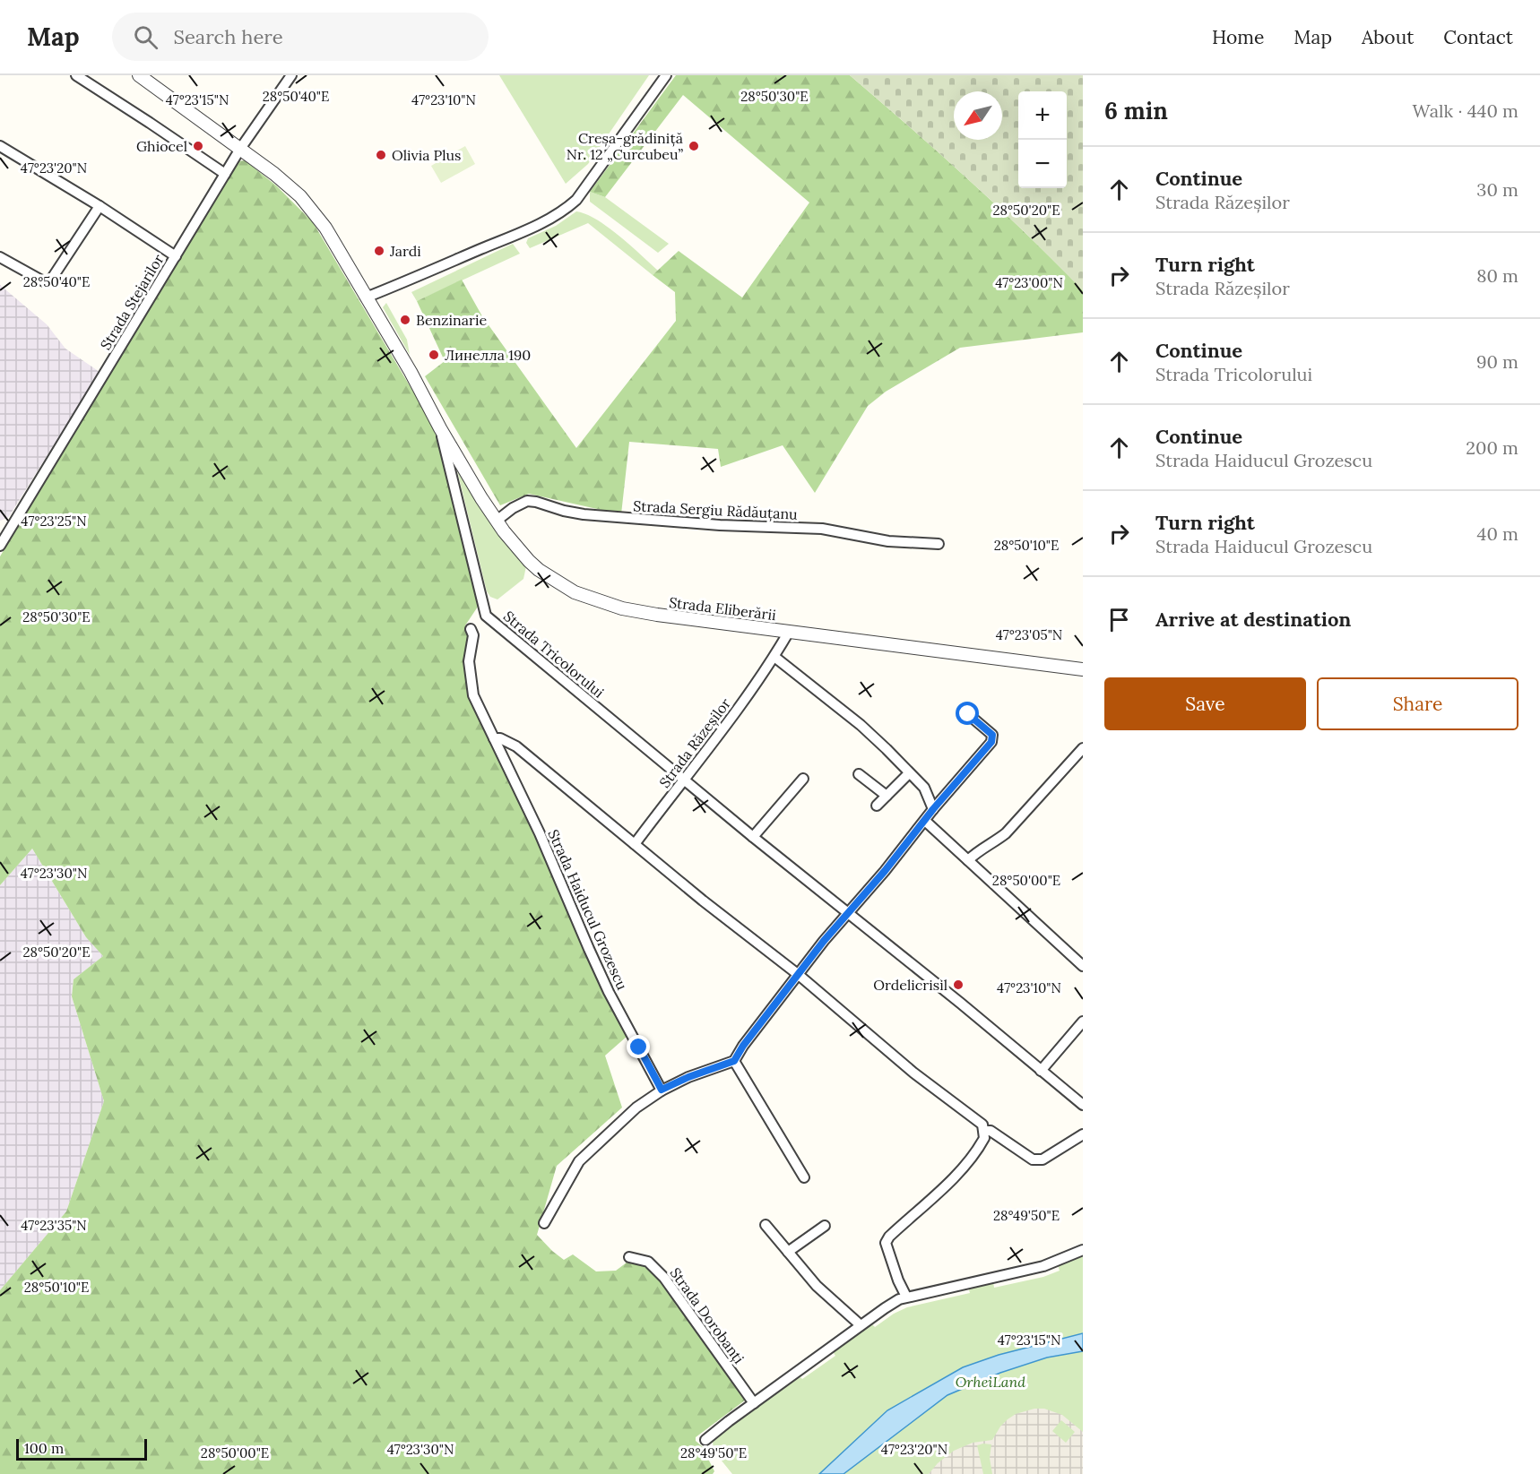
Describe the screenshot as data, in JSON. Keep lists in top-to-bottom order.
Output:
{
  "streets": {
    "street": [
      "Strada Stejarilor",
      "Strada Sergiu Rădăuțanu",
      "Strada Eliberării",
      "Strada Tricolorului",
      "Strada Răzeșilor",
      "Strada Haiducul Grozescu",
      "Strada Dorobanți"
    ]
  },
  "crossings": [
    ["Strada Stejarilor", "Strada Eliberării"],
    ["Strada Sergiu Rădăuțanu", "Strada Eliberării"],
    ["Strada Eliberării", "Strada Tricolorului"],
    ["Strada Eliberării", "Strada Răzeșilor"],
    ["Strada Tricolorului", "Strada Răzeșilor"]
  ],
  "parks": ["OrheiLand"],
  "places": [
    "Ghiocel",
    "Creșa-grădiniță Nr. 12 „Curcubeu”",
    "Olivia Plus",
    "Jardi",
    "Benzinarie",
    "Линелла 190",
    "Ordelicrisil"
  ],
  "scale_bar": "100 m",
  "north": "bottom left",
  "page": {
    "header": "Map",
    "search": "Search here",
    "nav": [
      "Home",
      "Map",
      "About",
      "Contact"
    ],
    "heading": ["6 min", "Walk · 440 m"],
    "map_buttons": ["+", "−"],
    "list": [
      ["Continue", "Strada Răzeșilor", "30 m"],
      ["Turn right", "Strada Răzeșilor", "80 m"],
      ["Continue", "Strada Tricolorului", "90 m"],
      ["Continue", "Strada Haiducul Grozescu", "200 m"],
      ["Turn right", "Strada Haiducul Grozescu", "40 m"],
      "Arrive at destination"
    ],
    "buttons": ["Save", "Share"],
    "scale": "100 m"
  },
  "coordinates": [
    "28°50'30\"E",
    "28°50'40\"E",
    "47°23'15\"N",
    "47°23'10\"N",
    "47°23'20\"N",
    "28°50'20\"E",
    "47°23'00\"N",
    "47°23'25\"N",
    "28°50'10\"E",
    "47°23'05\"N",
    "47°23'30\"N",
    "28°50'00\"E",
    "28°49'50\"E",
    "47°23'35\"N"
  ]
}
